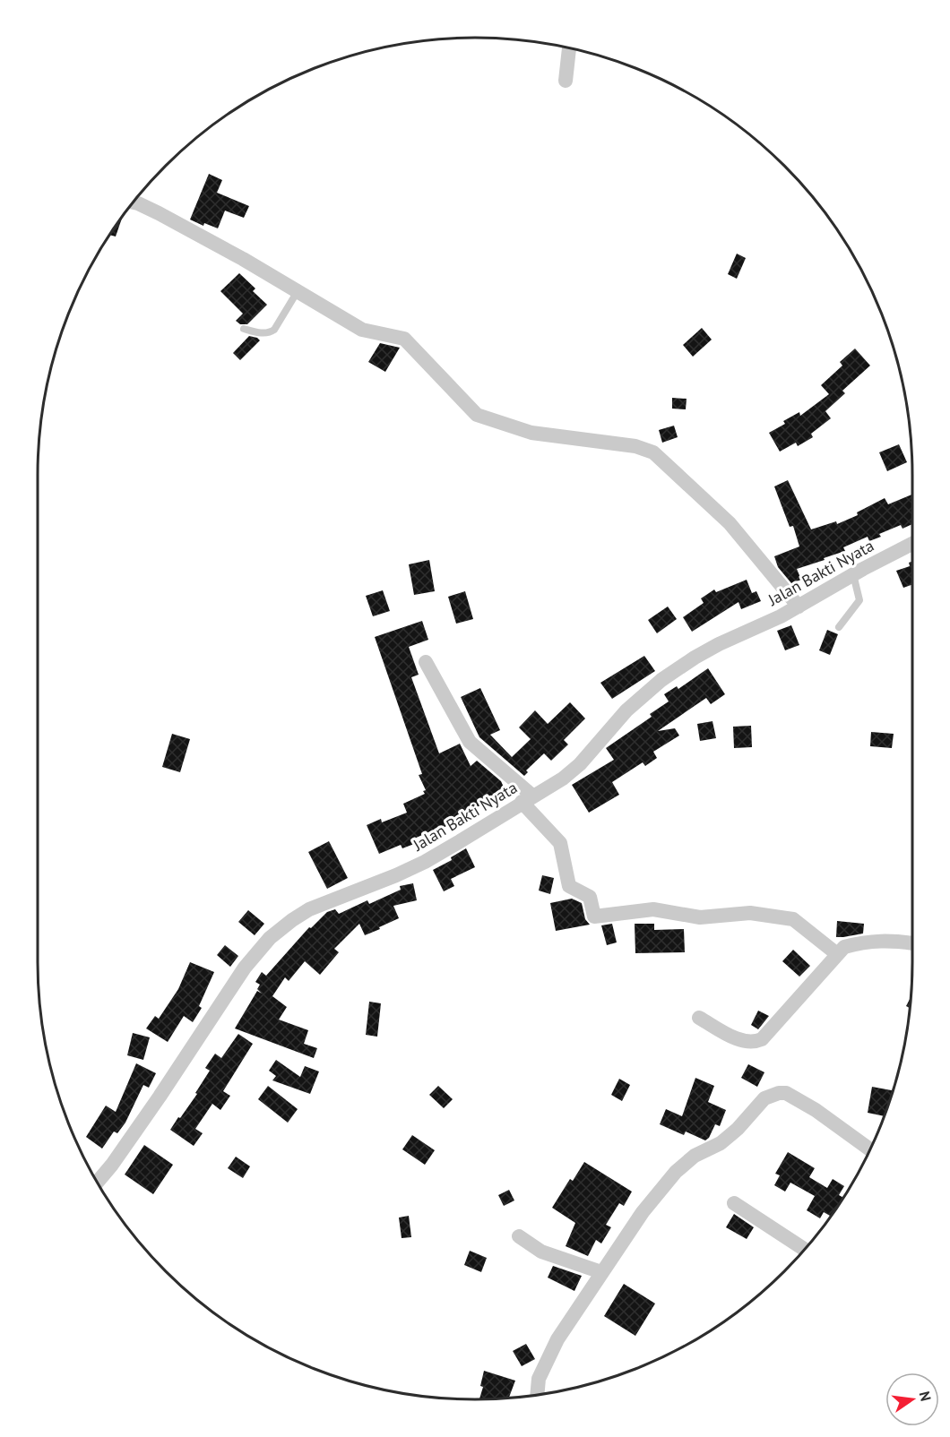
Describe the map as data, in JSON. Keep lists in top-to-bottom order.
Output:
{
  "streets": {
    "street": ["Jalan Bakti Nyata"]
  },
  "north": "right"
}
